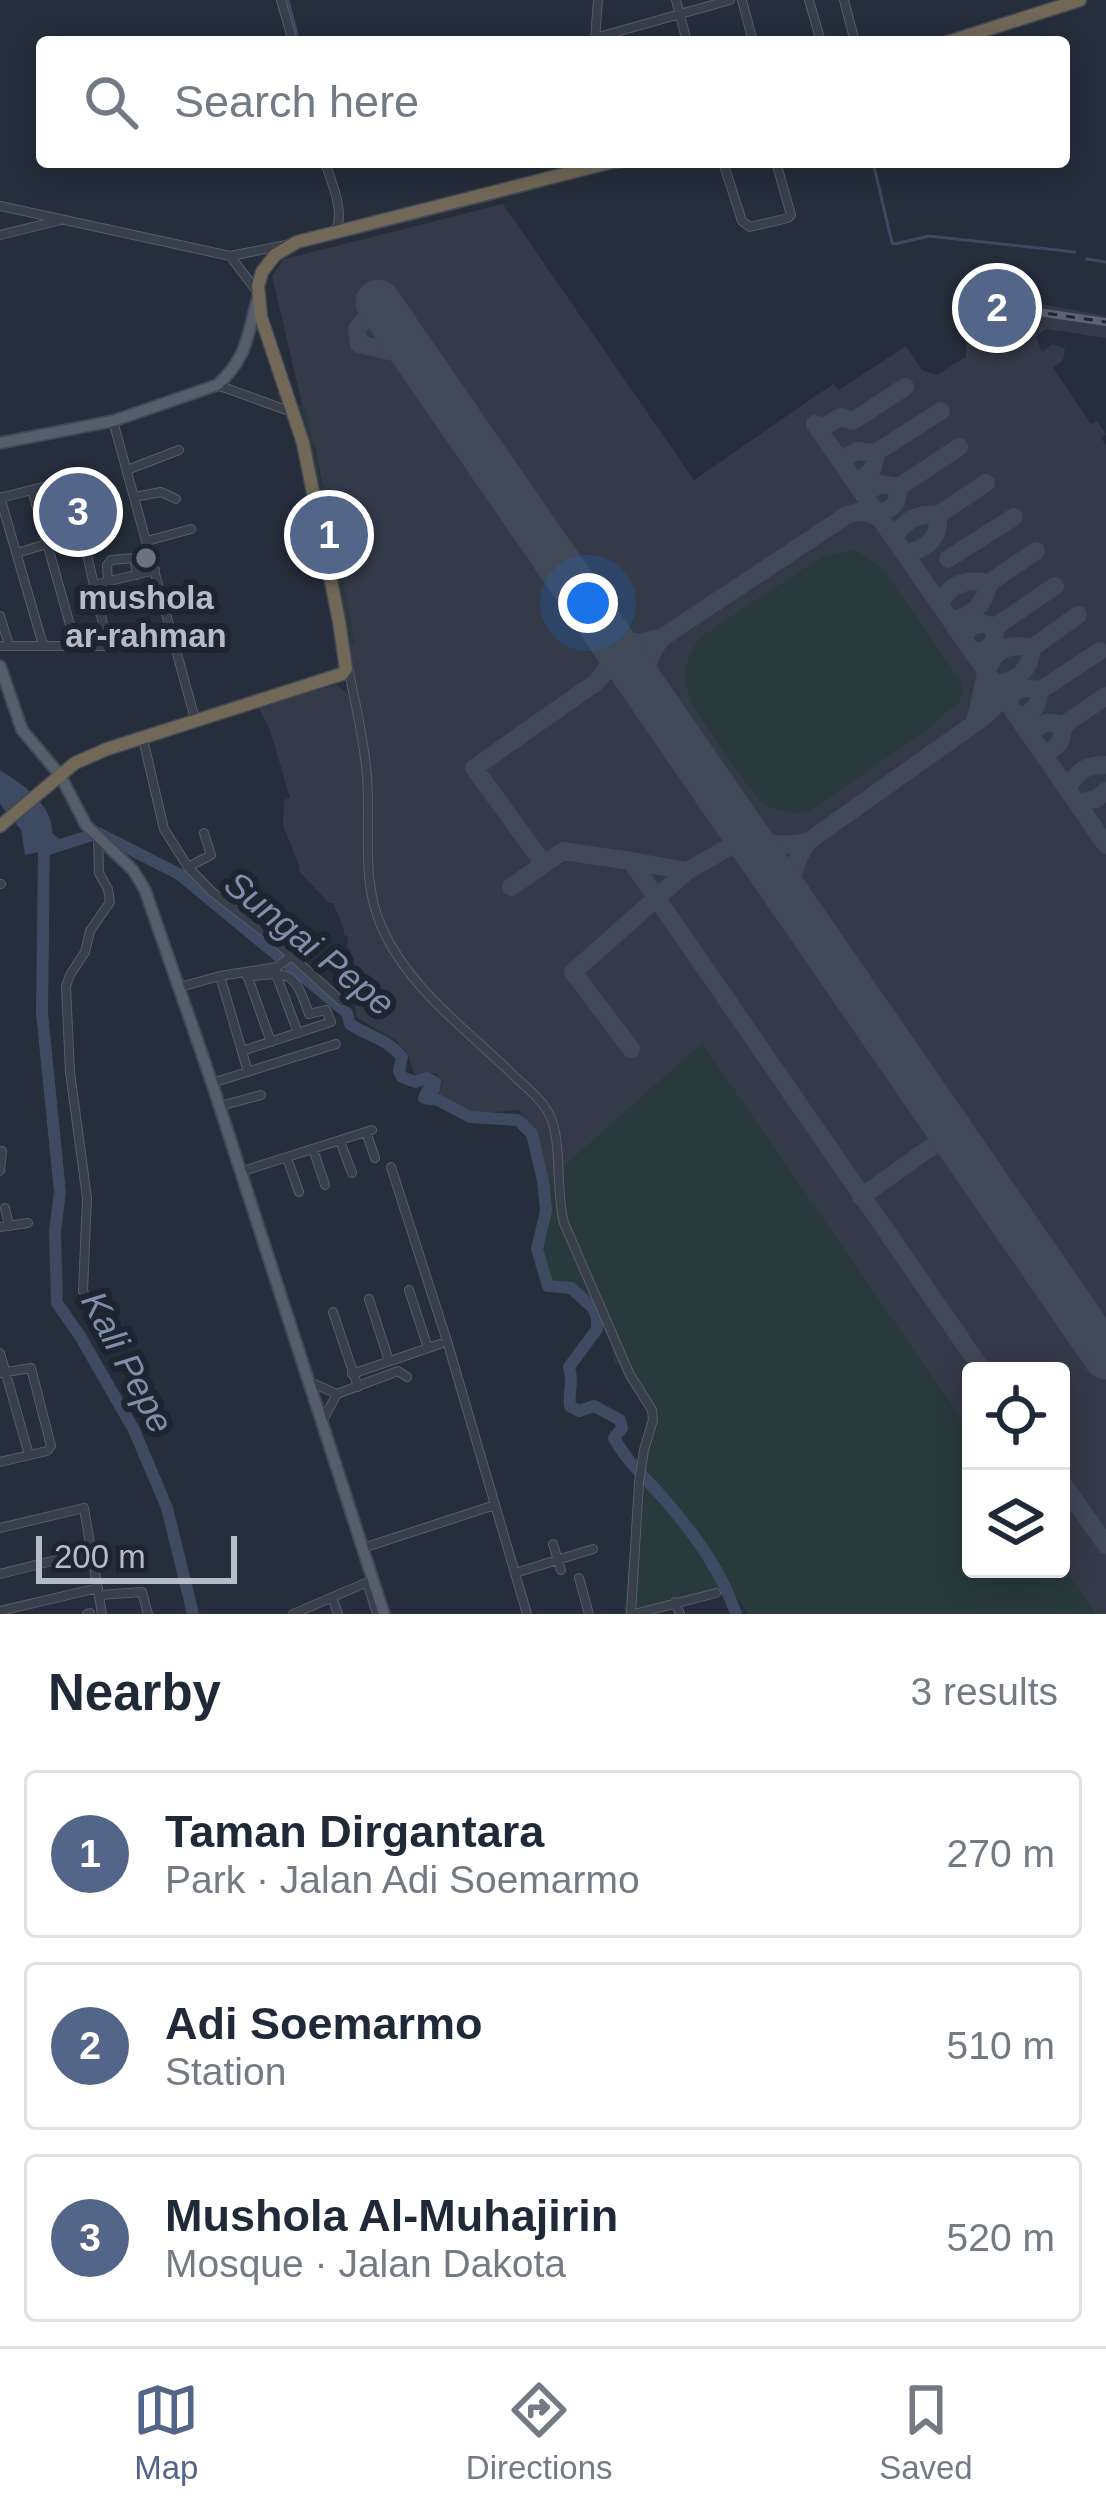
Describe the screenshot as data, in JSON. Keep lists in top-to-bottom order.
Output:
{
  "water": ["Sungai Pepe", "Kali Pepe"],
  "places": ["mushola ar-rahman"],
  "scale_bar": "200 m",
  "page": {
    "search": "Search here",
    "pins": ["2", "3", "1"],
    "scale": "200 m",
    "heading": ["Nearby", "3 results"],
    "list": [
      {
        "mark": "1",
        "name": "Taman Dirgantara",
        "note": "Park · Jalan Adi Soemarmo",
        "value": "270 m"
      },
      {
        "mark": "2",
        "name": "Adi Soemarmo",
        "note": "Station",
        "value": "510 m"
      },
      {
        "mark": "3",
        "name": "Mushola Al-Muhajirin",
        "note": "Mosque · Jalan Dakota",
        "value": "520 m"
      }
    ],
    "nav": ["Map", "Directions", "Saved"]
  }
}
